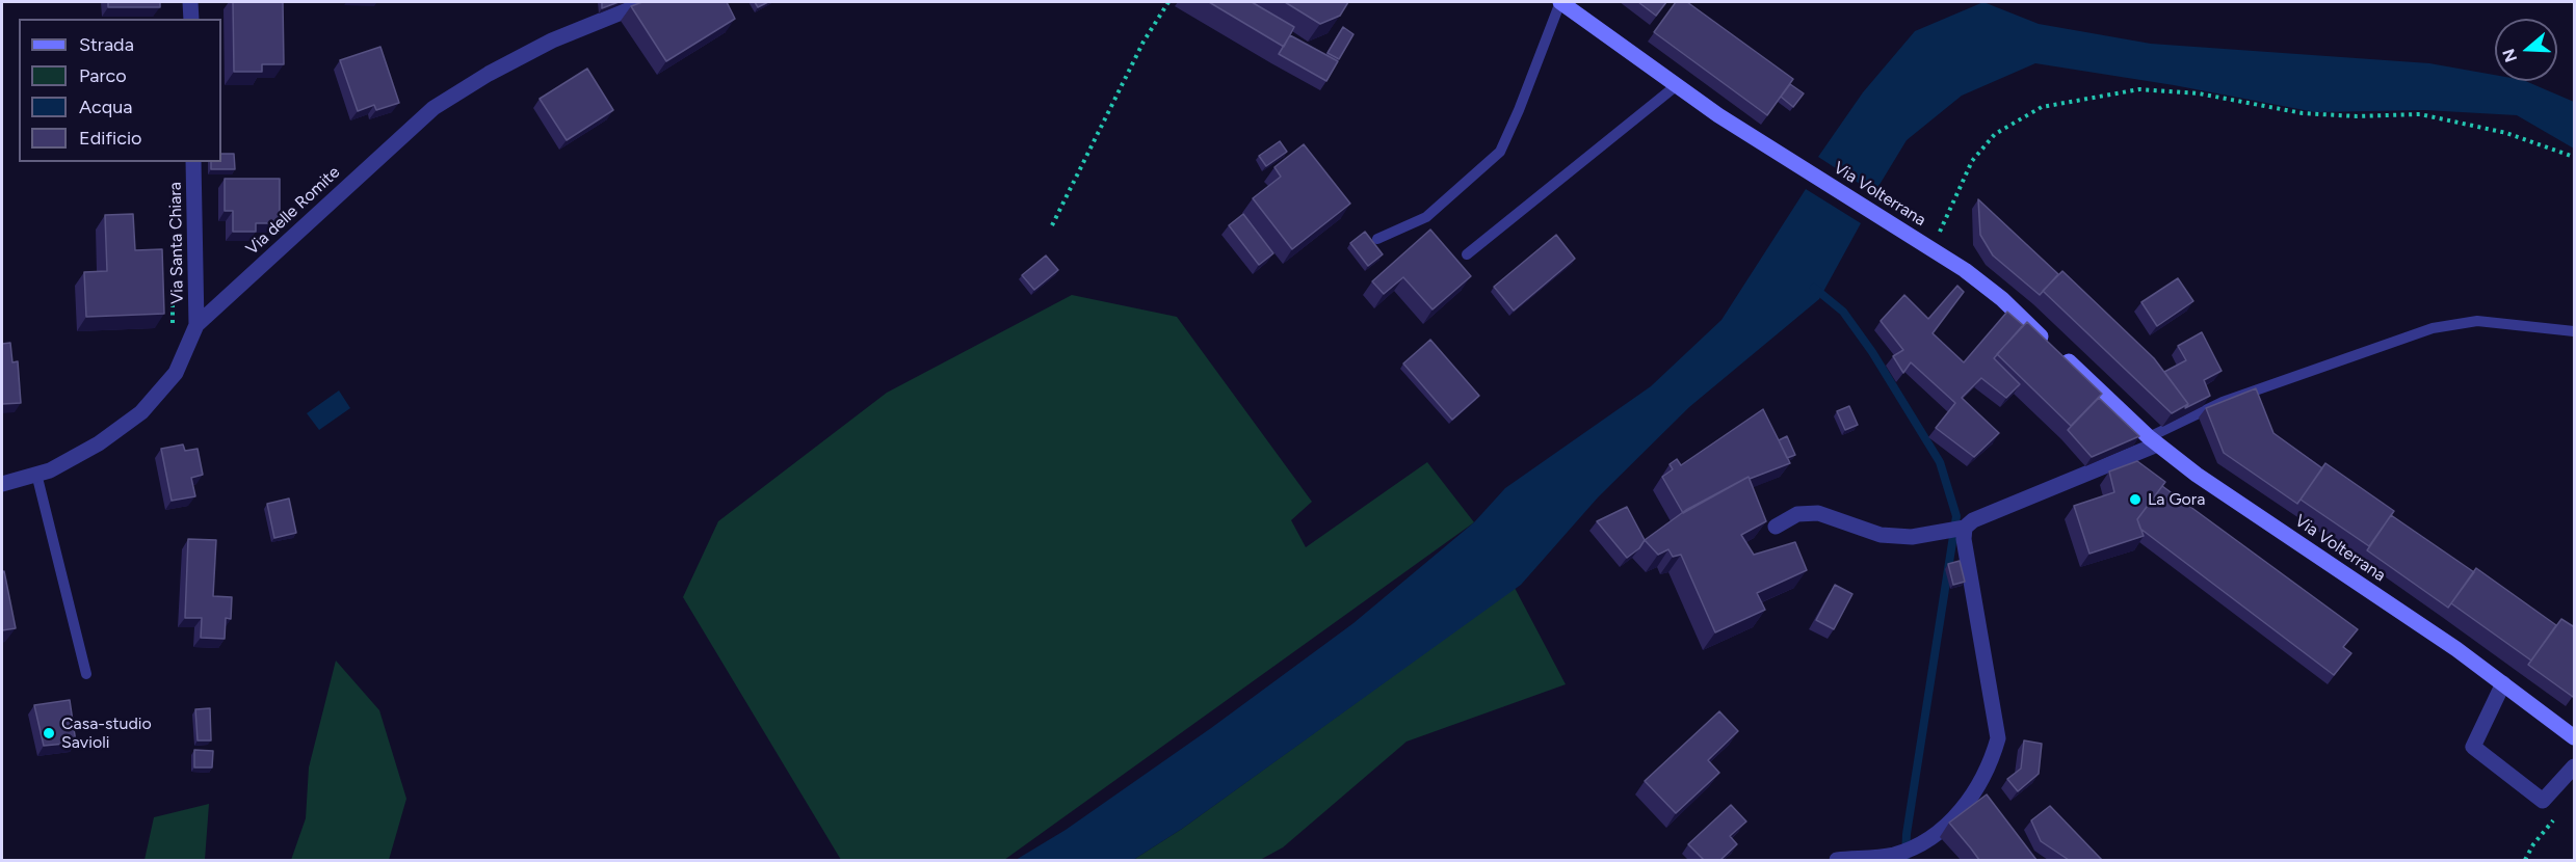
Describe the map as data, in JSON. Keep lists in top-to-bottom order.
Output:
{
  "streets": {
    "main road": ["Via Volterrana"],
    "street": ["Via delle Romite", "Via Santa Chiara"]
  },
  "crossings": [
    ["Via delle Romite", "Via Santa Chiara"]
  ],
  "places": ["La Gora", "Casa-studio Savioli"],
  "legend": [
    "Strada",
    "Parco",
    "Acqua",
    "Edificio"
  ],
  "north": "left"
}
